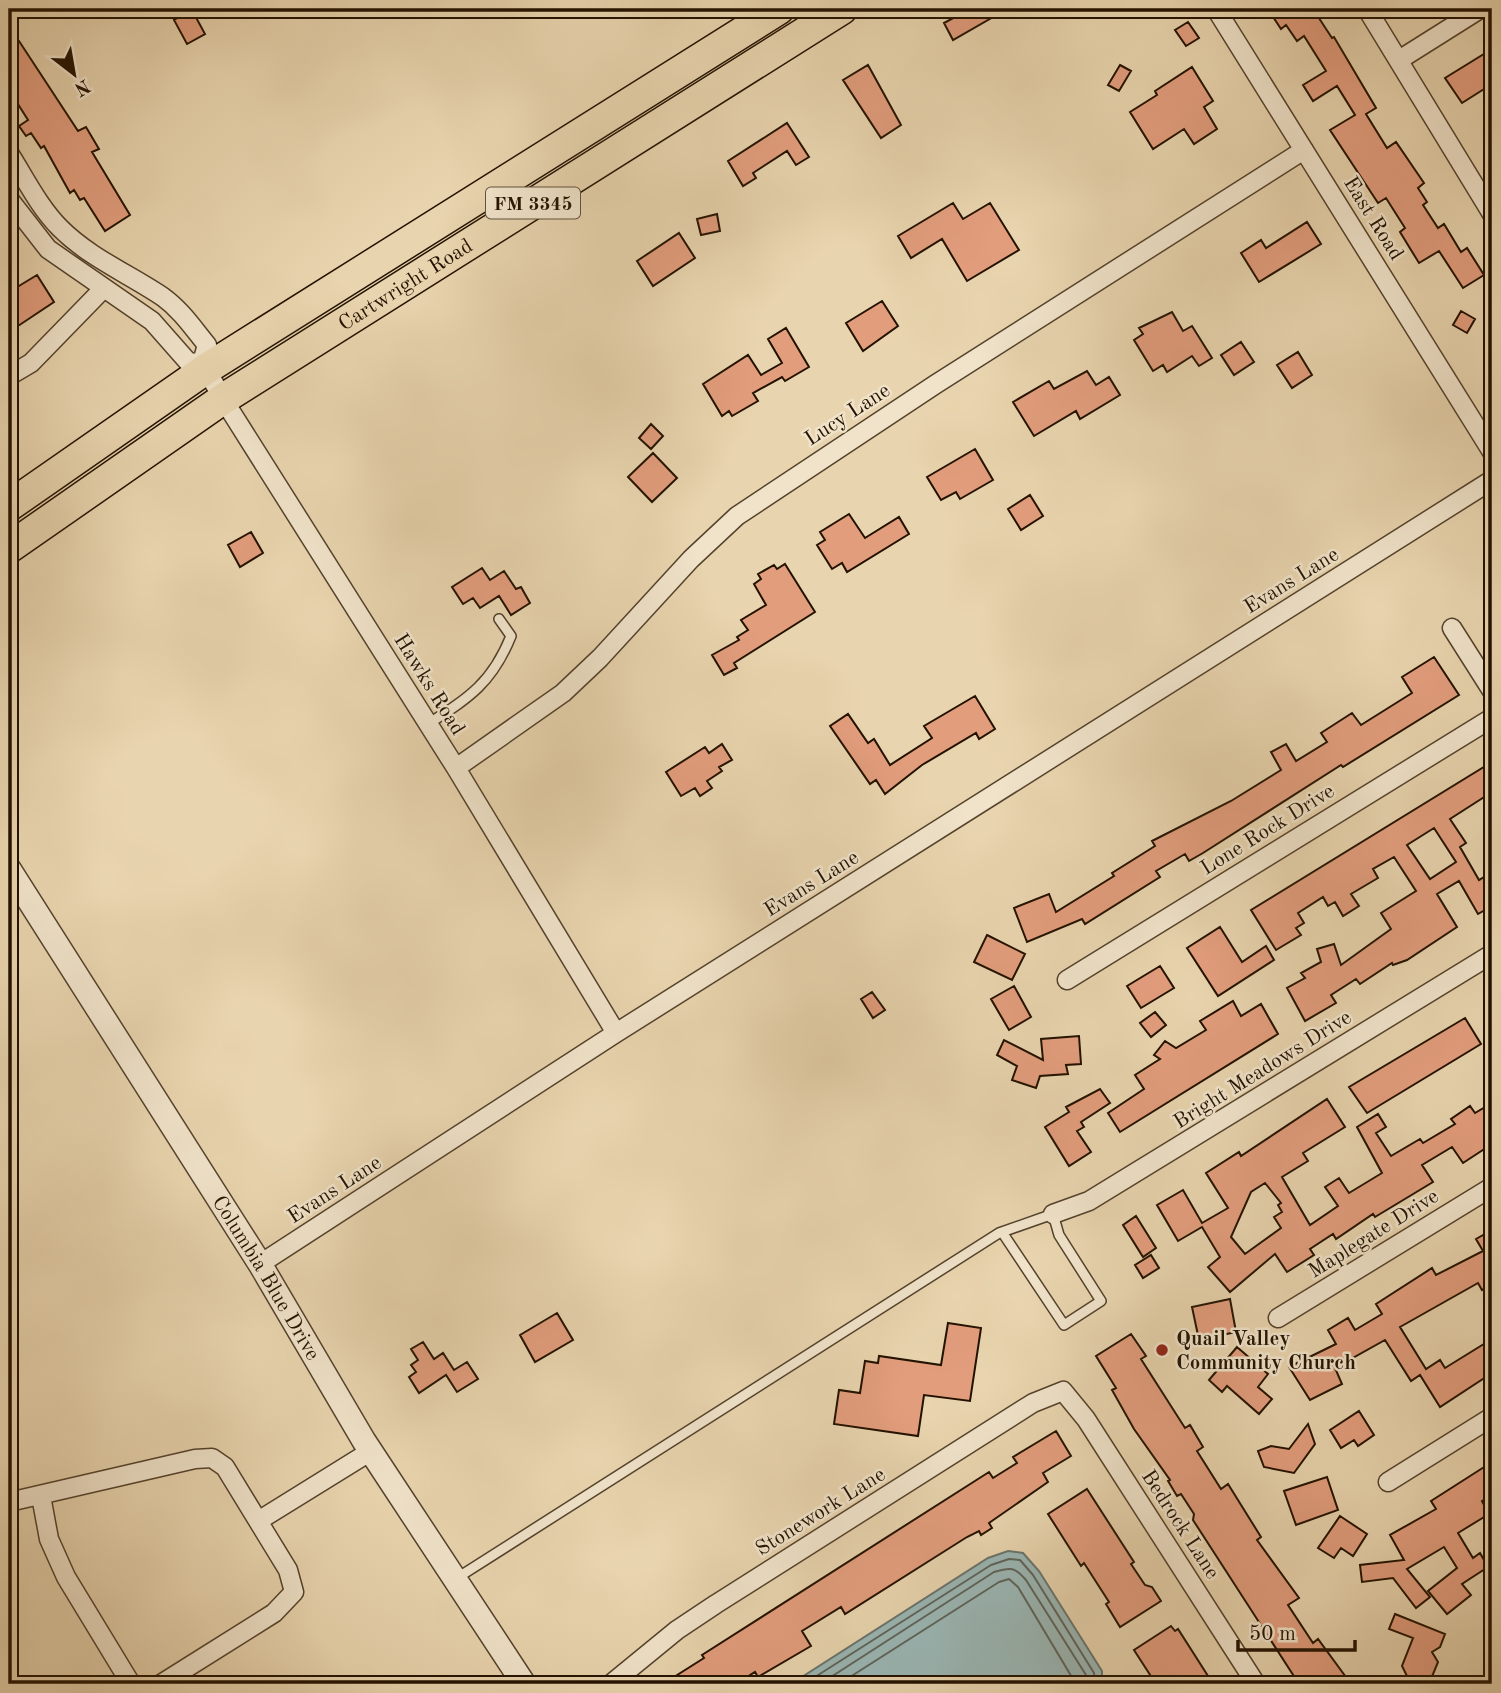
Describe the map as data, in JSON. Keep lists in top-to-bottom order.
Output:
{
  "streets": {
    "main road": ["FM 3345", "Cartwright Road"],
    "street": [
      "East Road",
      "Lucy Lane",
      "Evans Lane",
      "Hawks Road",
      "Lone Rock Drive",
      "Bright Meadows Drive",
      "Maplegate Drive",
      "Columbia Blue Drive",
      "Stonework Lane",
      "Bedrock Lane"
    ]
  },
  "crossings": [
    ["East Road", "Lucy Lane"],
    ["Cartwright Road", "Hawks Road"],
    ["Lucy Lane", "Hawks Road"],
    ["Evans Lane", "Hawks Road"],
    ["Evans Lane", "Columbia Blue Drive"],
    ["Stonework Lane", "Bedrock Lane"]
  ],
  "places": ["Quail Valley Community Church"],
  "scale_bar": "50 m",
  "north": "bottom right"
}
